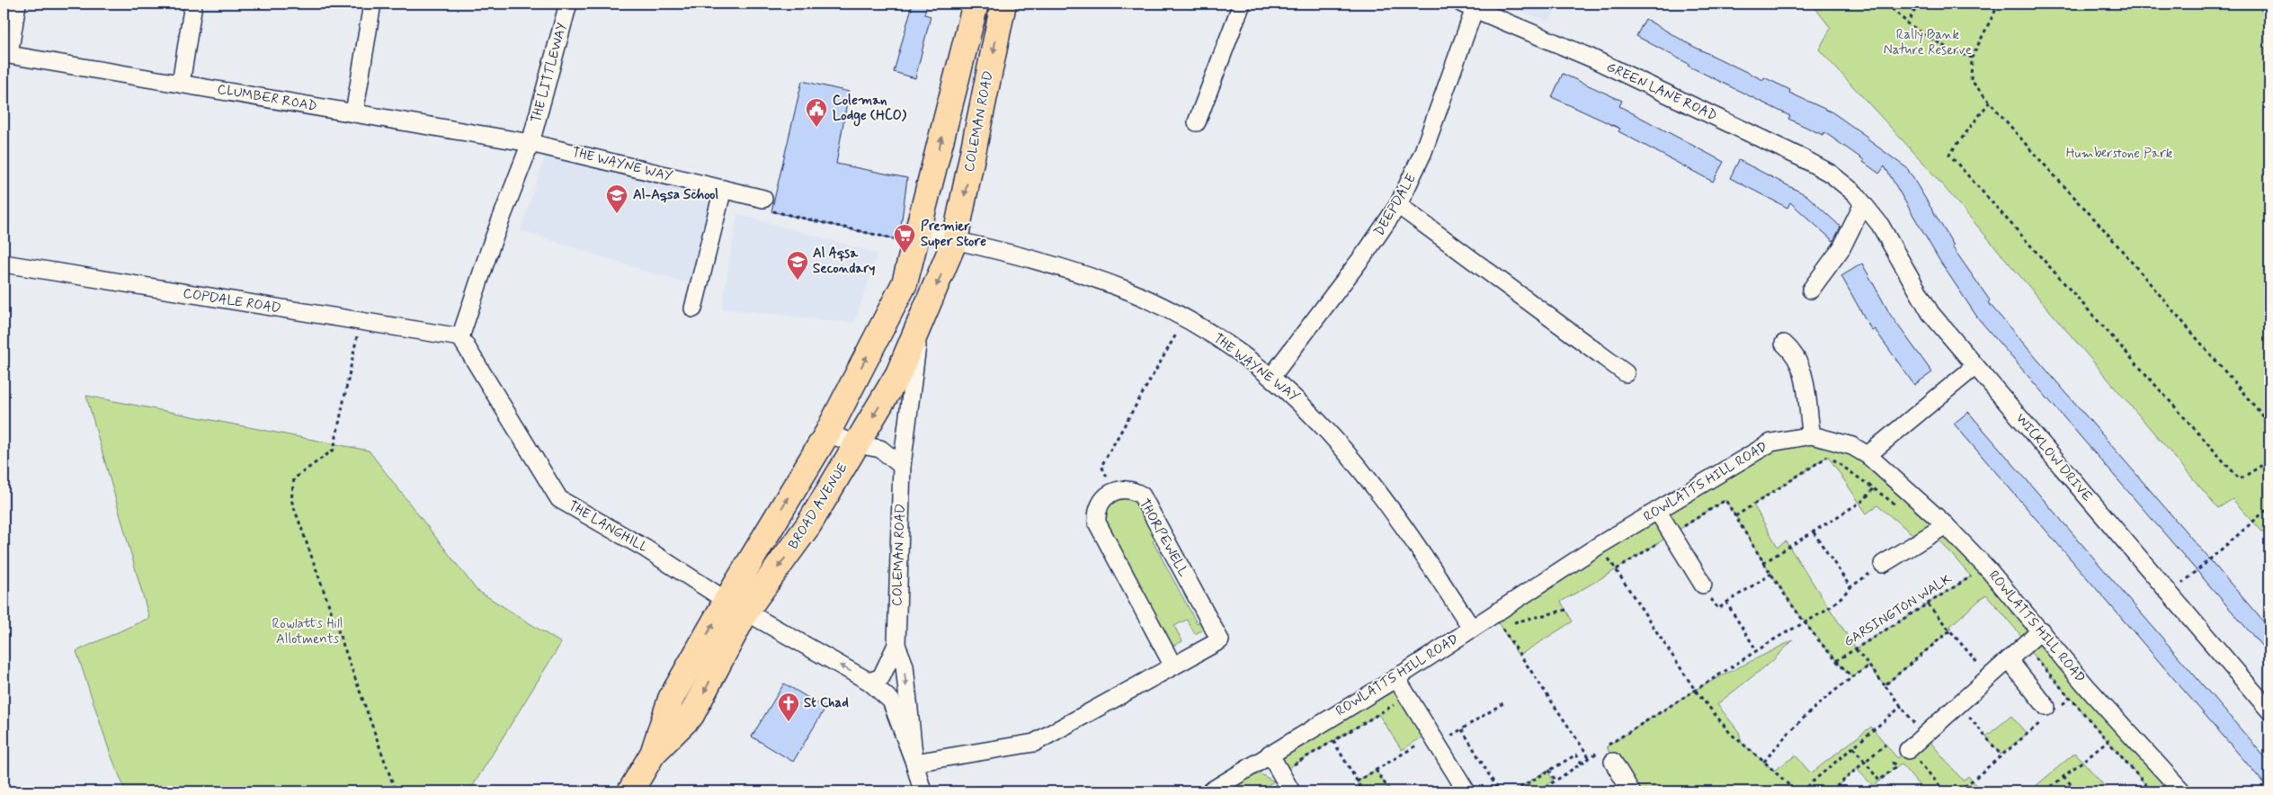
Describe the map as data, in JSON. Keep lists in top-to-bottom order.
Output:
{
  "streets": {
    "highway": ["COLEMAN ROAD", "BROAD AVENUE"],
    "street": [
      "THE LITTLEWAY",
      "GREEN LANE ROAD",
      "CLUMBER ROAD",
      "THE WAYNE WAY",
      "DEEPDALE",
      "COPDALE ROAD",
      "WICKLOW DRIVE",
      "ROWLATTS HILL ROAD",
      "THE LANGHILL",
      "THORPEWELL"
    ],
    "path": ["GARSINGTON WALK"]
  },
  "crossings": [
    ["THE LITTLEWAY", "CLUMBER ROAD"],
    ["THE LITTLEWAY", "THE WAYNE WAY"],
    ["GREEN LANE ROAD", "DEEPDALE"],
    ["GREEN LANE ROAD", "WICKLOW DRIVE"],
    ["CLUMBER ROAD", "THE WAYNE WAY"],
    ["COLEMAN ROAD", "THE WAYNE WAY"],
    ["COLEMAN ROAD", "BROAD AVENUE"],
    ["COLEMAN ROAD", "THE LANGHILL"],
    ["COLEMAN ROAD", "THORPEWELL"],
    ["THE WAYNE WAY", "DEEPDALE"],
    ["THE WAYNE WAY", "ROWLATTS HILL ROAD"],
    ["THE WAYNE WAY", "BROAD AVENUE"],
    ["COPDALE ROAD", "THE LANGHILL"],
    ["BROAD AVENUE", "THE LANGHILL"],
    ["THE LANGHILL", "THORPEWELL"]
  ],
  "parks": ["Rally Bank Nature Reserve", "Humberstone Park", "Rowlatts Hill Allotments"],
  "places": {
    "public building": ["Coleman Lodge (HCO)"],
    "school or university": ["Al-Aqsa School", "Al Aqsa Secondary"],
    "supermarket": ["Premier Super Store"],
    "church": ["St Chad"]
  }
}
